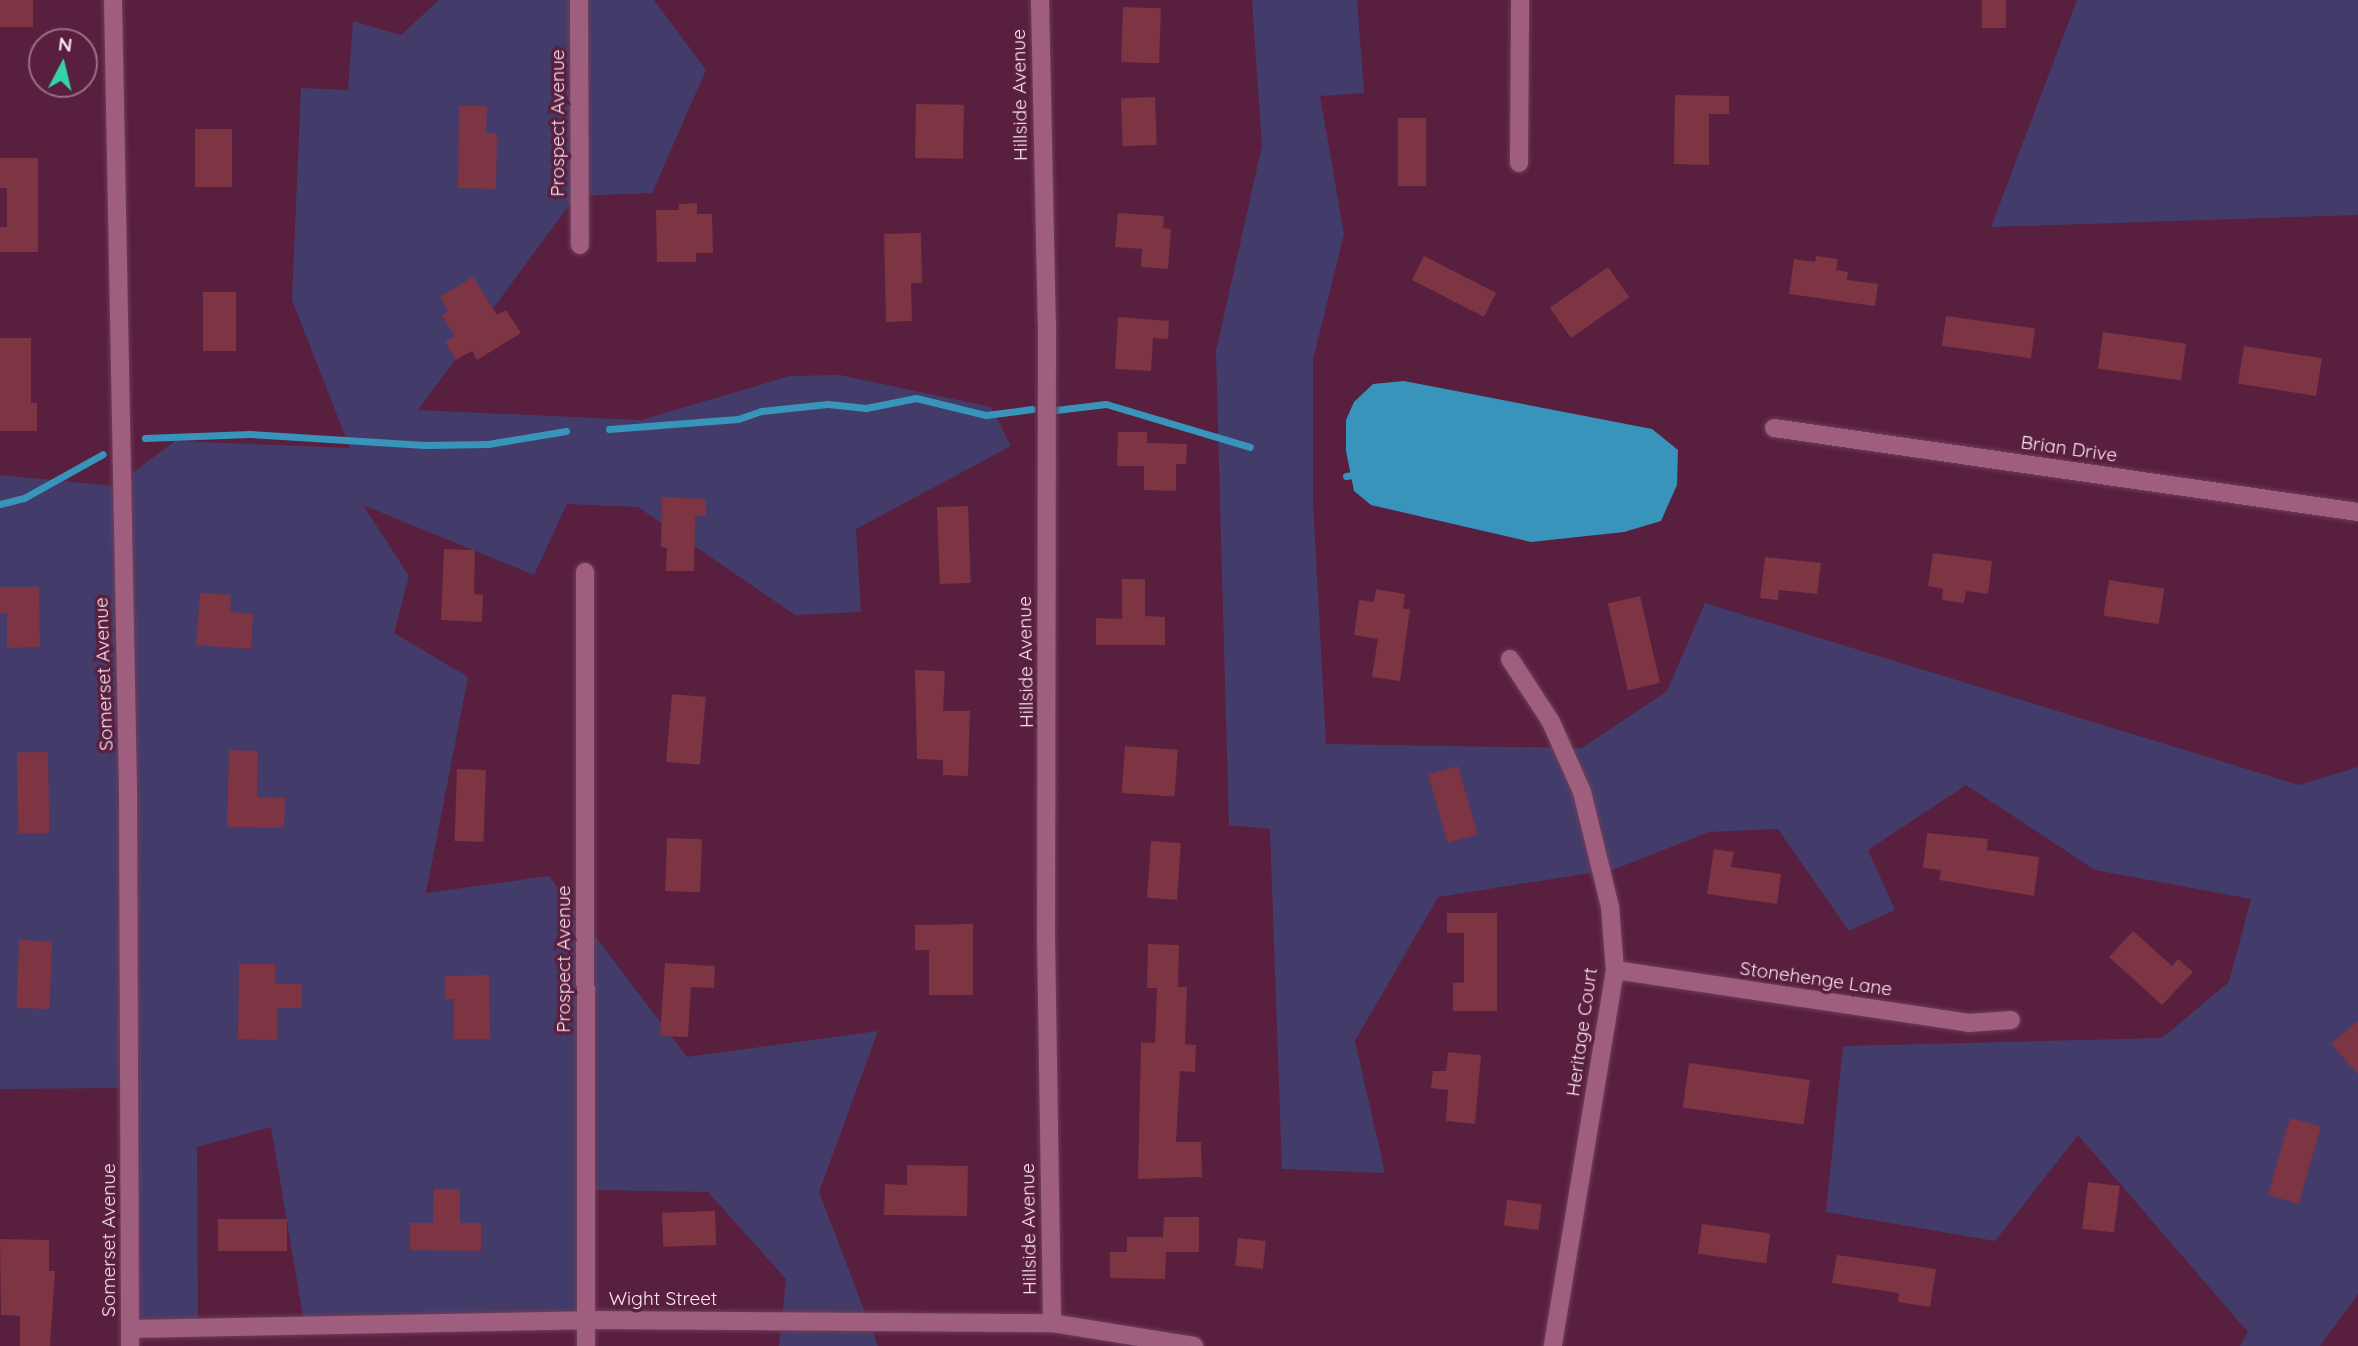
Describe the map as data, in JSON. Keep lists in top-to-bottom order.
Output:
{
  "streets": {
    "street": [
      "Hillside Avenue",
      "Prospect Avenue",
      "Brian Drive",
      "Somerset Avenue",
      "Stonehenge Lane",
      "Heritage Court",
      "Wight Street"
    ]
  },
  "crossings": [
    ["Hillside Avenue", "Wight Street"],
    ["Prospect Avenue", "Wight Street"],
    ["Somerset Avenue", "Wight Street"],
    ["Stonehenge Lane", "Heritage Court"]
  ],
  "north": "top"
}
